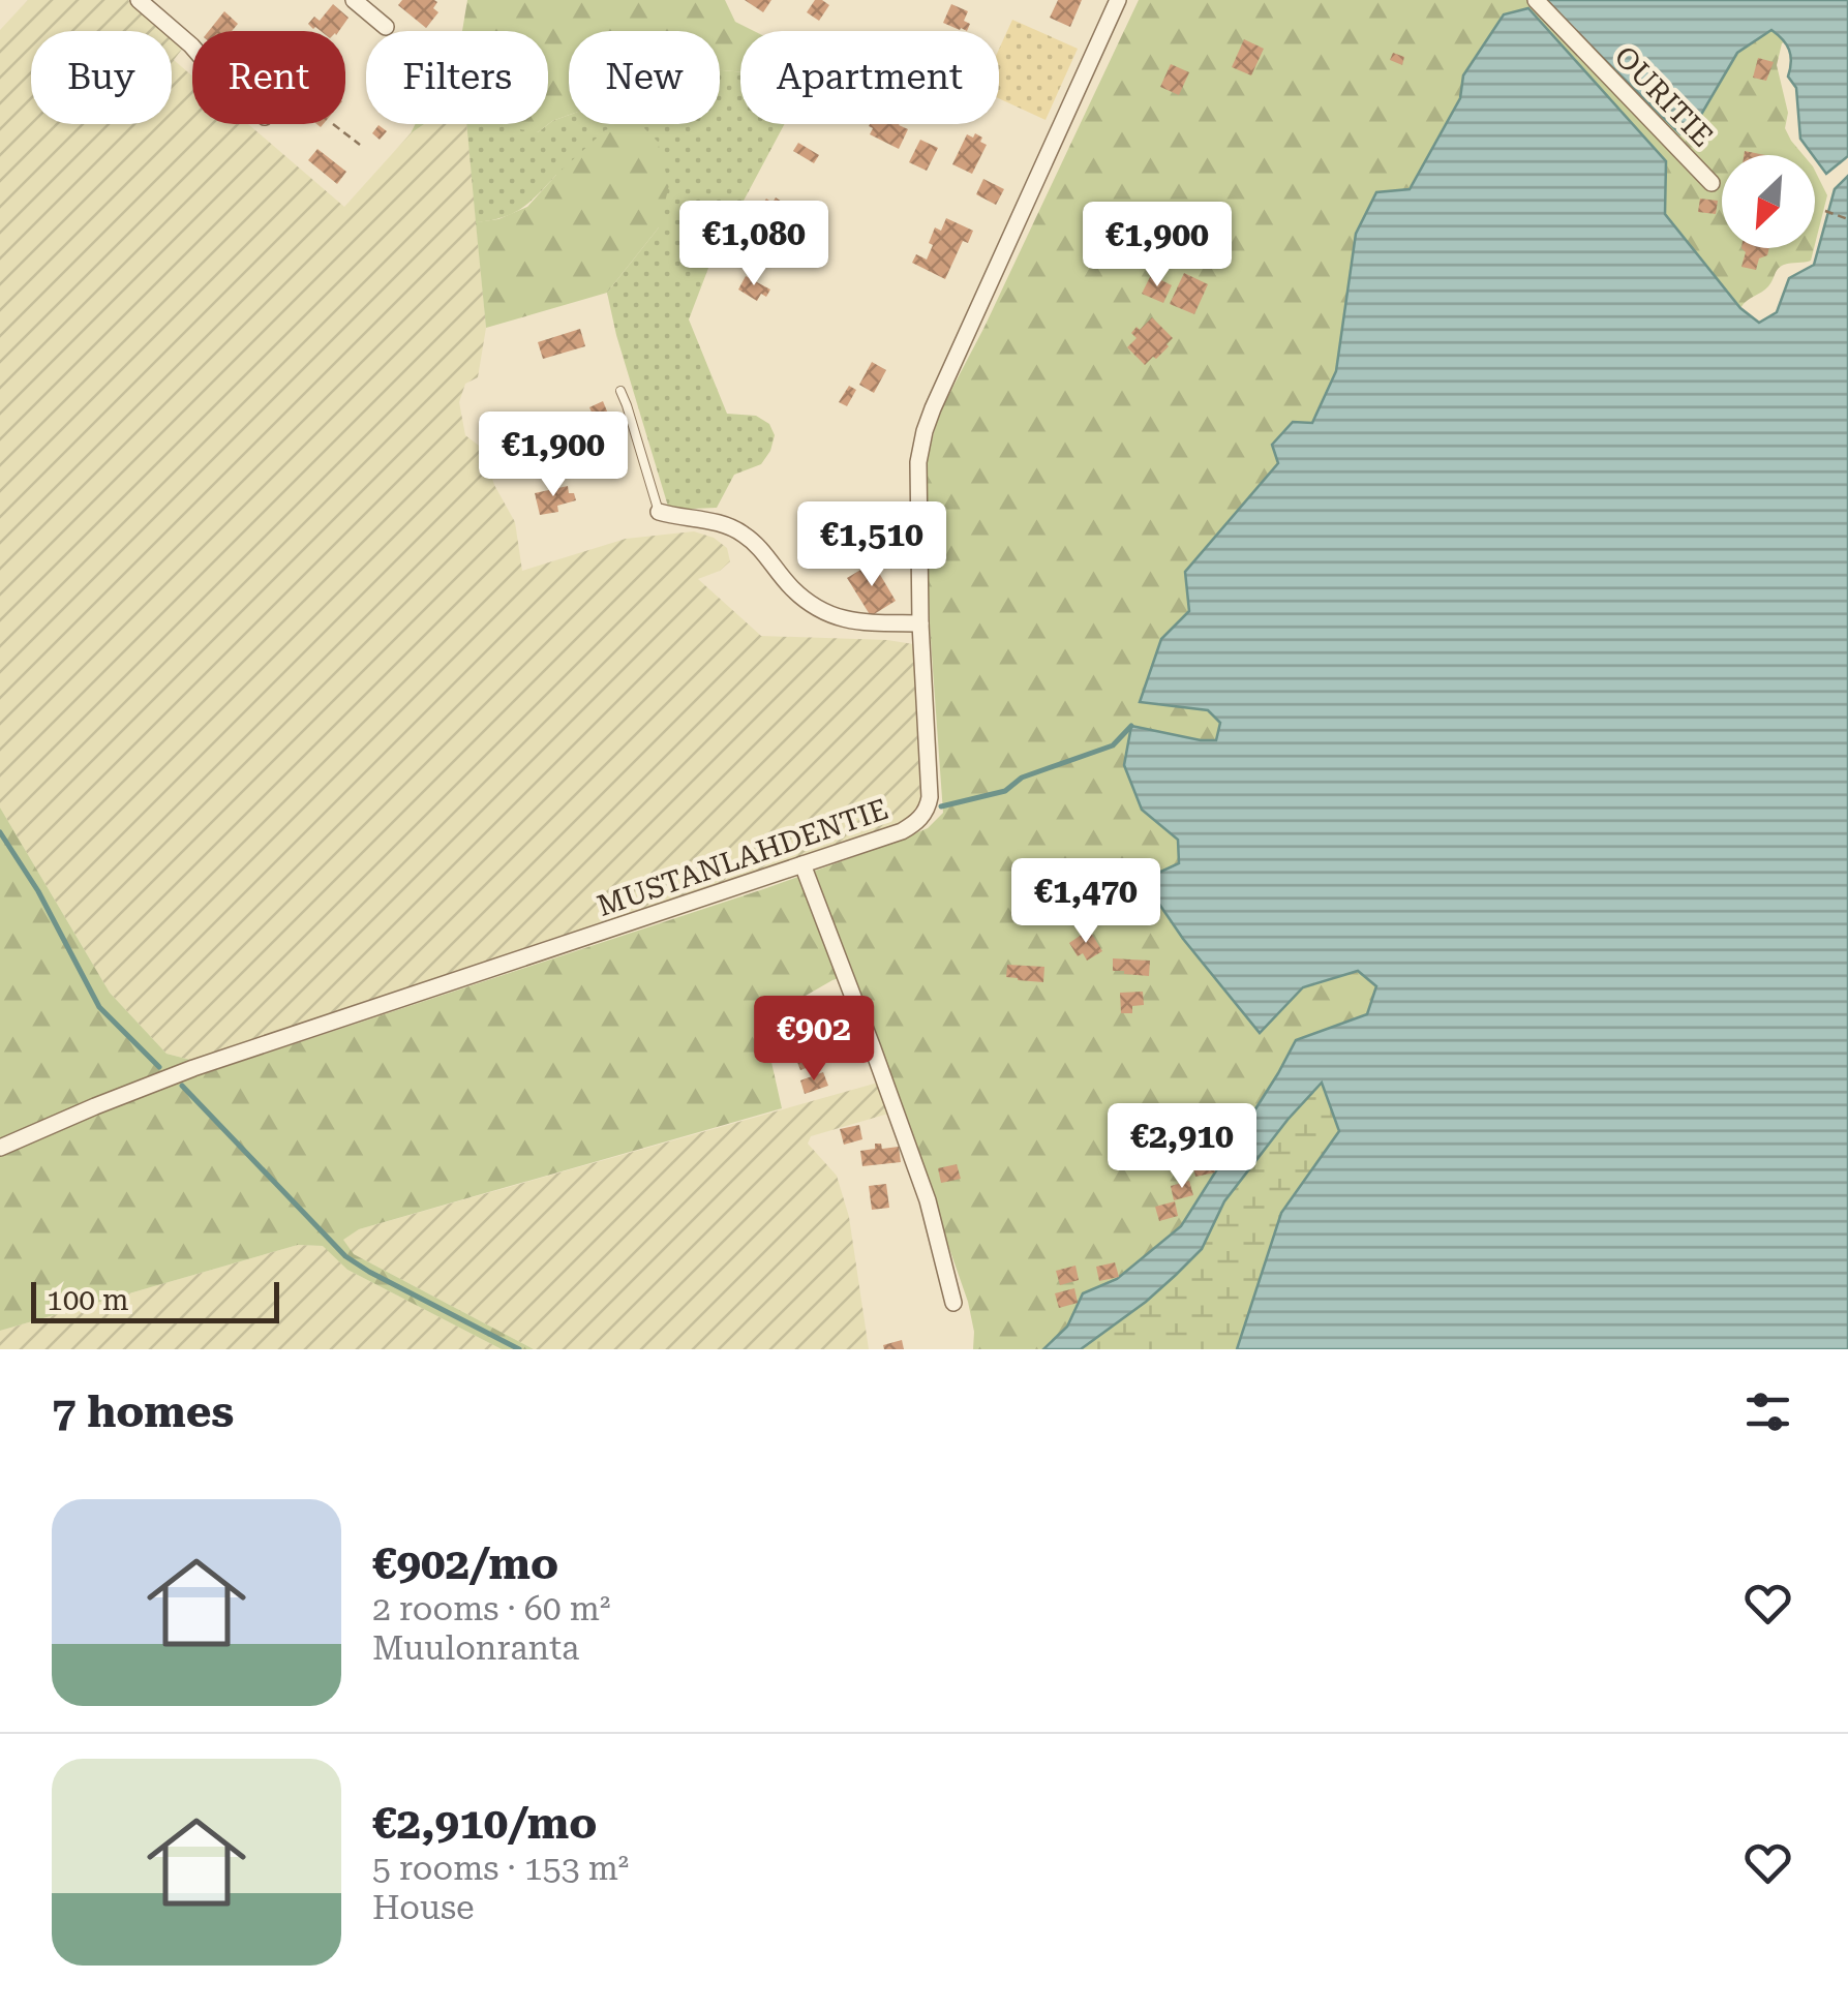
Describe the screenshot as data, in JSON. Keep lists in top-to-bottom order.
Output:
{
  "streets": {
    "street": ["OURITIE", "MUSTANLAHDENTIE"]
  },
  "scale_bar": "100 m",
  "north": "bottom left",
  "page": {
    "chip": [
      "Buy",
      "Rent",
      "Filters",
      "New",
      "Apartment"
    ],
    "price": [
      "€1,080",
      "€1,900",
      "€1,900",
      "€1,510",
      "€1,470",
      "€902",
      "€2,910"
    ],
    "scale": "100 m",
    "heading": "7 homes",
    "list": [
      {
        "name": "€902/mo",
        "note": "2 rooms · 60 m² · Muulonranta"
      },
      {
        "name": "€2,910/mo",
        "note": "5 rooms · 153 m² · House"
      }
    ]
  }
}
